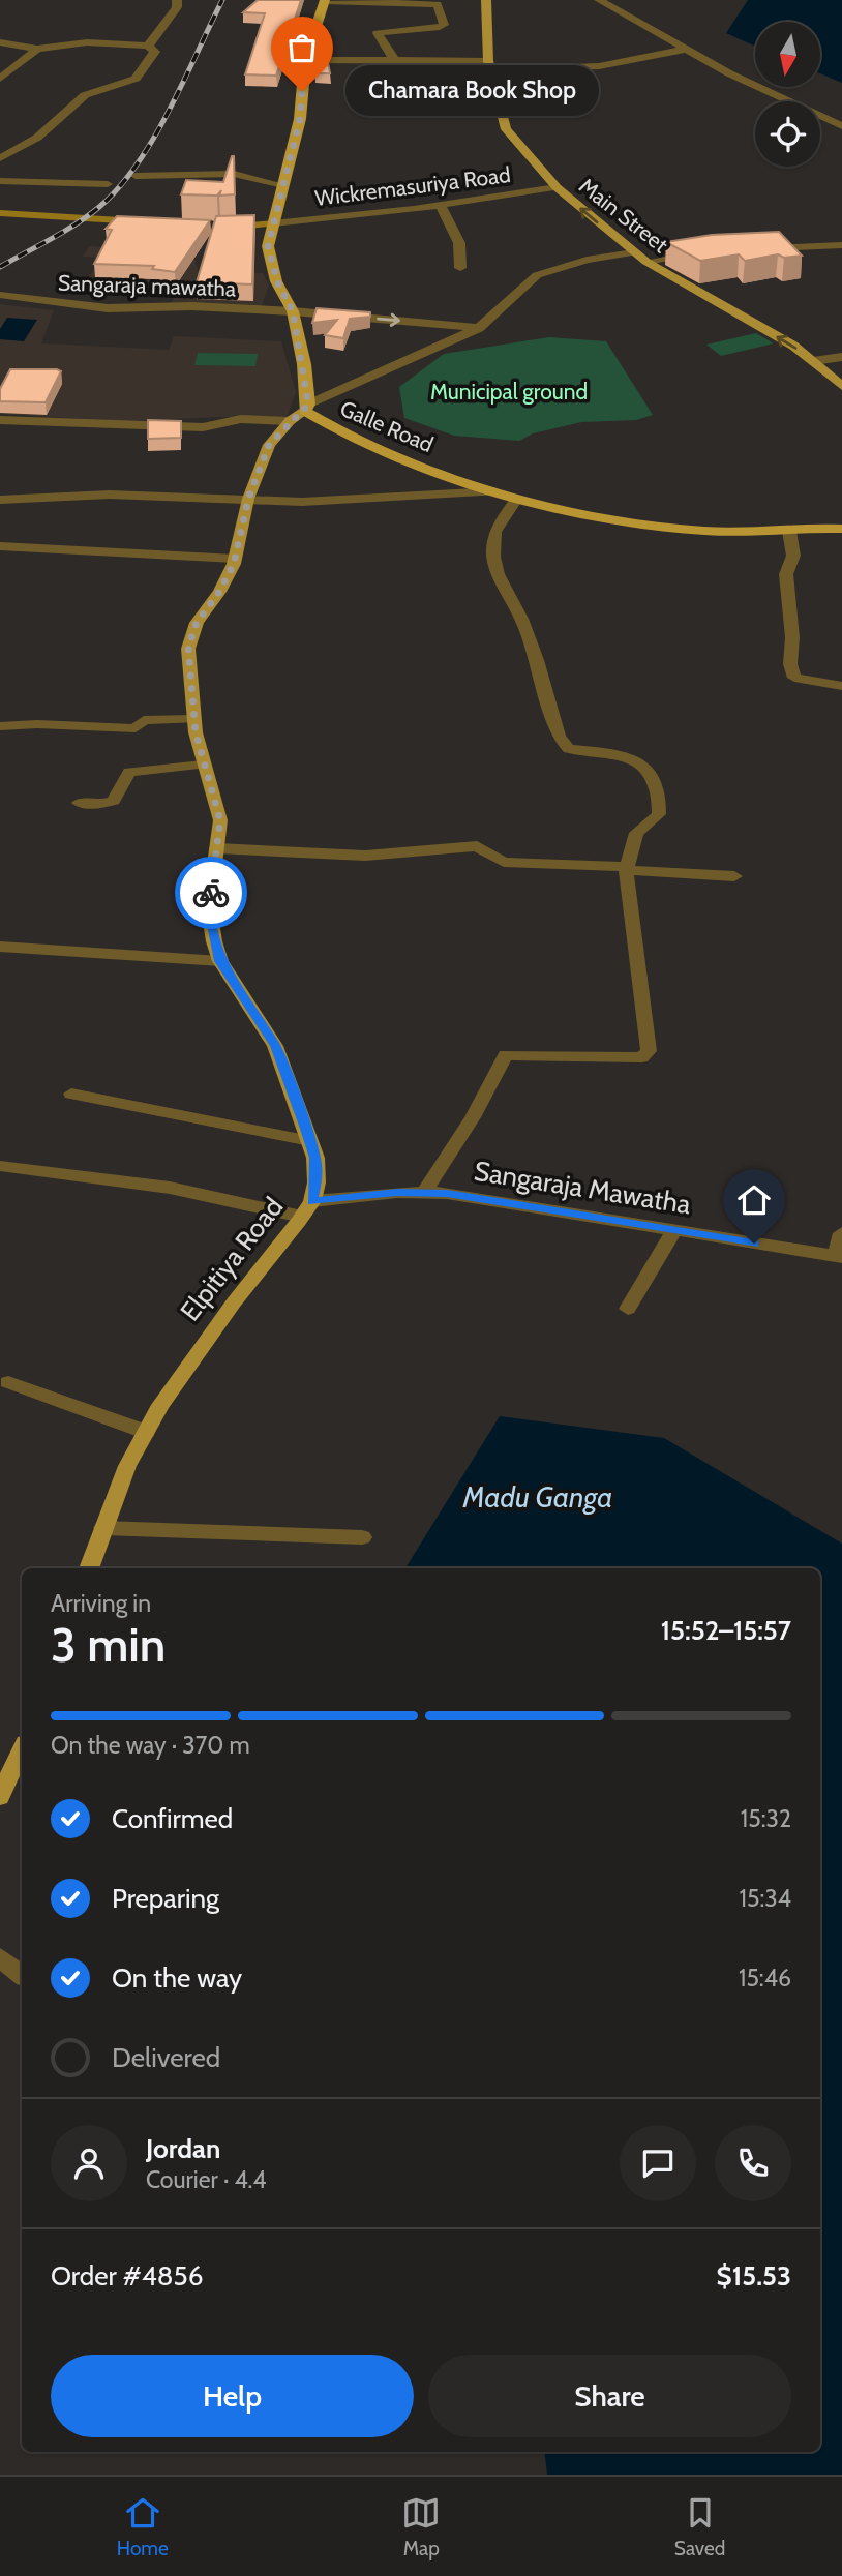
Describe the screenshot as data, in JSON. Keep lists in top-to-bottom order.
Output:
{
  "streets": {
    "highway": ["Galle Road"],
    "main road": ["Main Street", "Elpitiya Road"],
    "street": ["Wickremasuriya Road", "Sangaraja mawatha", "Sangaraja Mawatha"]
  },
  "crossings": [
    ["Wickremasuriya Road", "Main Street"],
    ["Wickremasuriya Road", "Galle Road"],
    ["Sangaraja mawatha", "Galle Road"],
    ["Galle Road", "Elpitiya Road"],
    ["Sangaraja Mawatha", "Elpitiya Road"]
  ],
  "one_way": ["Main Street", "Sangaraja mawatha"],
  "water": ["Madu Ganga"],
  "parks": ["Municipal ground"],
  "places": ["Chamara Book Shop"],
  "north": "bottom",
  "page": {
    "bubble": "Chamara Book Shop",
    "heading": ["3 min", "Arriving in", "15:52–15:57"],
    "panel": [
      "Jordan",
      "Courier · 4.4",
      "Order #4856",
      "$15.53"
    ],
    "bar": "On the way · 370 m",
    "list": [
      ["Confirmed", "15:32"],
      ["Preparing", "15:34"],
      ["On the way", "15:46"],
      "Delivered"
    ],
    "buttons": ["Help", "Share"],
    "tabs": ["Home", "Map", "Saved"]
  }
}
